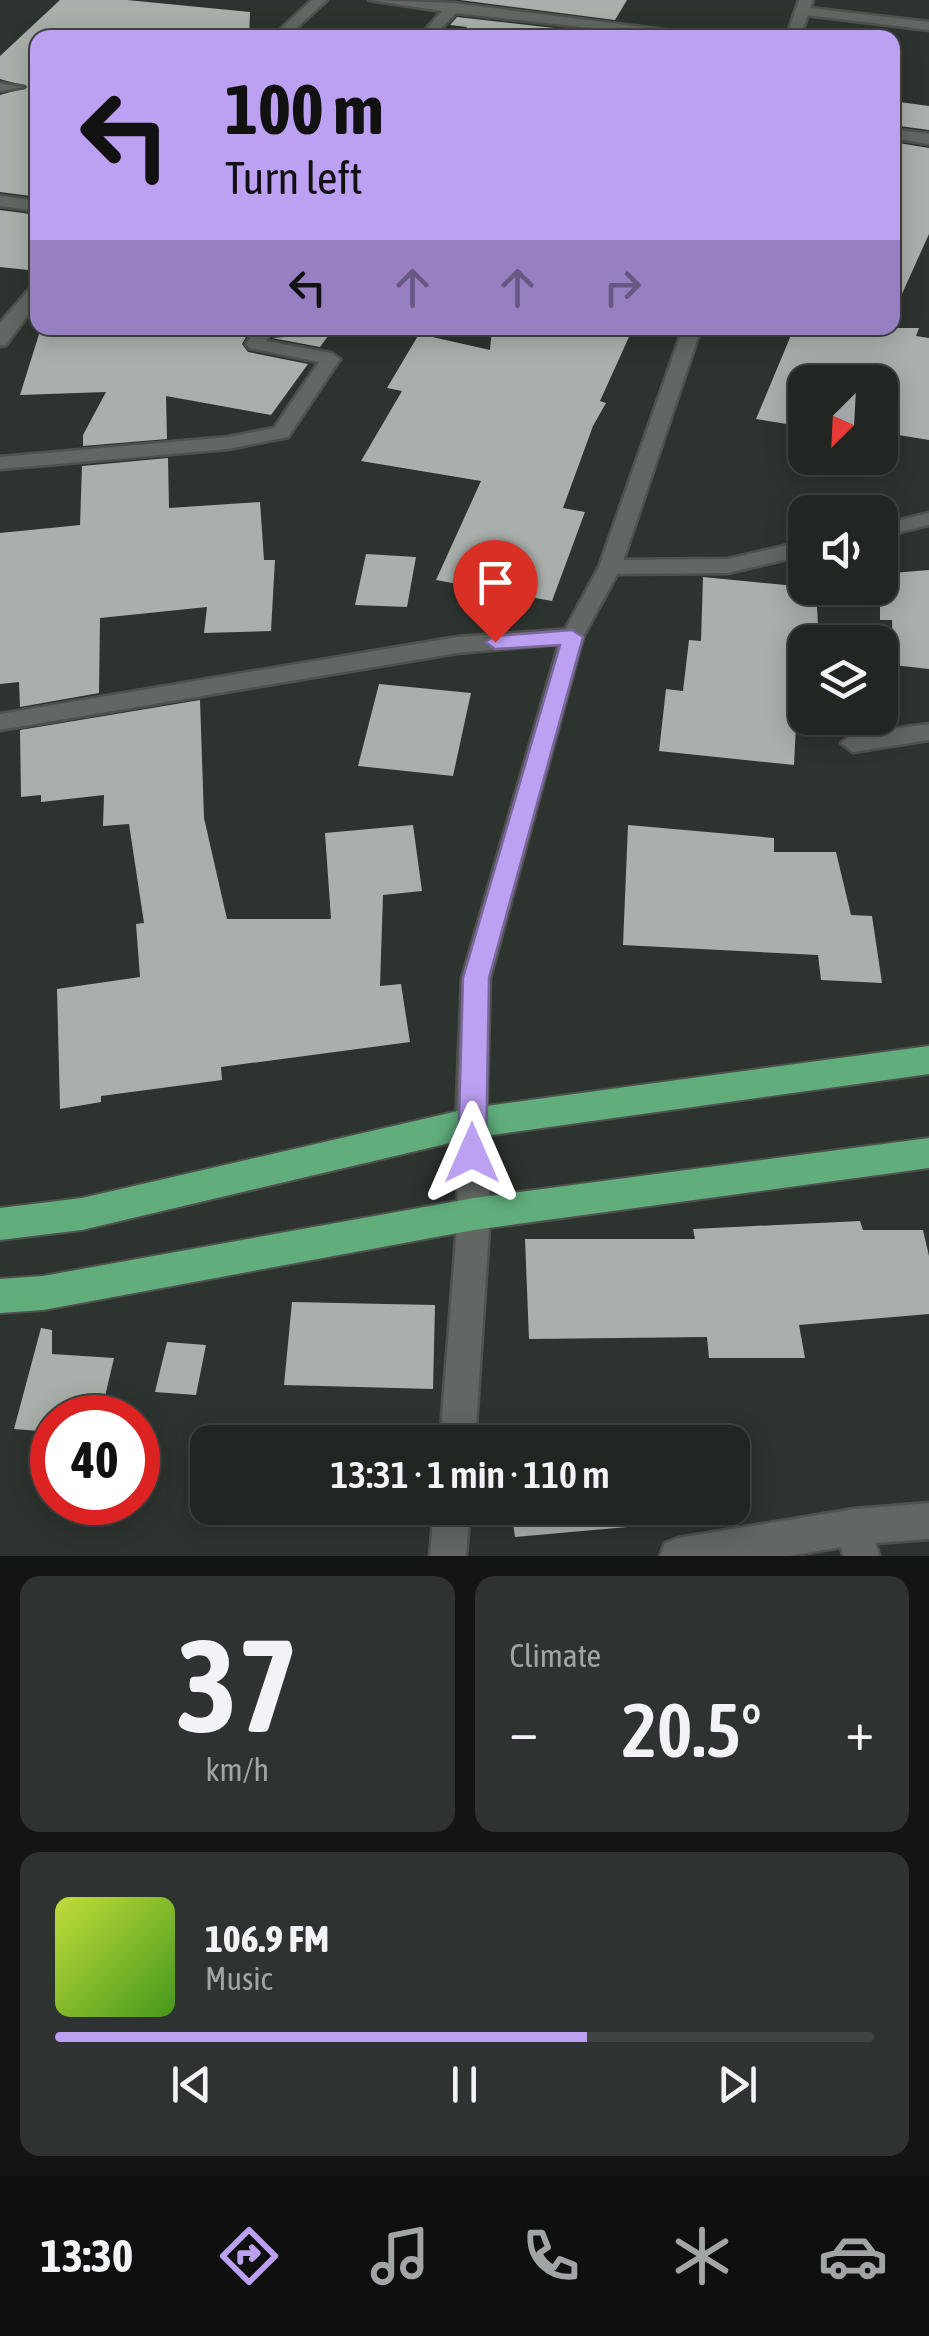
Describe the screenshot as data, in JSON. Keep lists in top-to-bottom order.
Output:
{
  "north": "bottom left",
  "page": {
    "turn": ["100 m", "Turn left"],
    "limit": "40",
    "trip": "13:31 · 1 min · 110 m",
    "tile": [
      ["37", "km/h"],
      "Climate"
    ],
    "heat": ["−", "20.5°", "+"],
    "song": ["106.9 FM", "Music"],
    "tabs": "13:30"
  }
}
